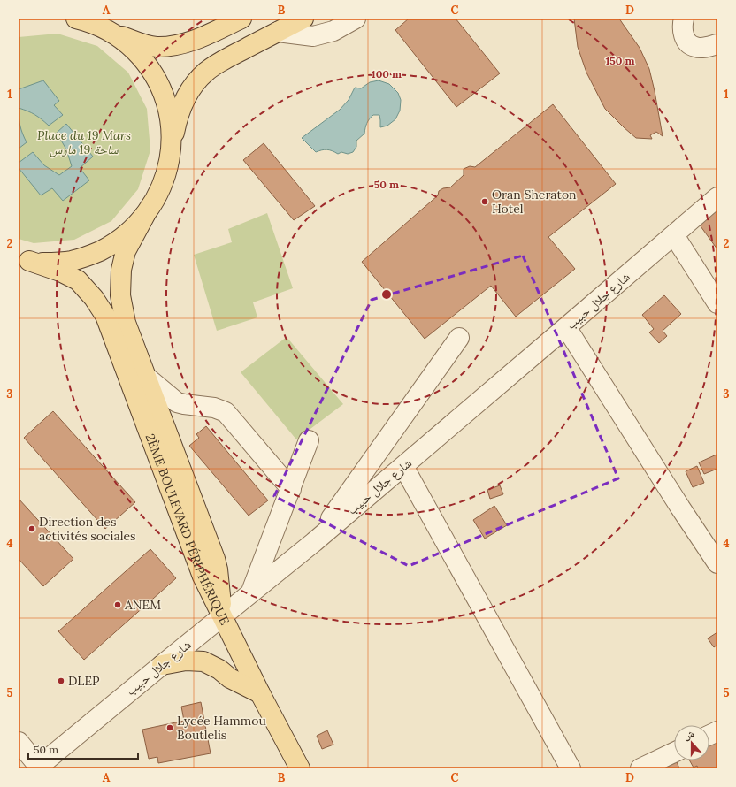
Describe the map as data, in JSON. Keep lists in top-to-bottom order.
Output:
{
  "streets": {
    "main road": ["2ÈME BOULEVARD PÉRIPHÉRIQUE"],
    "street": ["شارع جلال حبيب"]
  },
  "crossings": [
    ["شارع جلال حبيب", "2ÈME BOULEVARD PÉRIPHÉRIQUE"]
  ],
  "parks": ["Place du 19 Mars ساحة 19 مارس"],
  "places": [
    "Oran Sheraton Hotel",
    "Direction des activités sociales",
    "ANEM",
    "DLEP",
    "Lycée Hammou Boutlelis"
  ],
  "scale_bar": "50 m",
  "north": "top",
  "grid": {
    "columns": [
      "A",
      "B",
      "C",
      "D"
    ],
    "rows": [
      "1",
      "2",
      "3",
      "4",
      "5"
    ]
  },
  "rings": ["150 m", "100 m", "50 m"]
}
